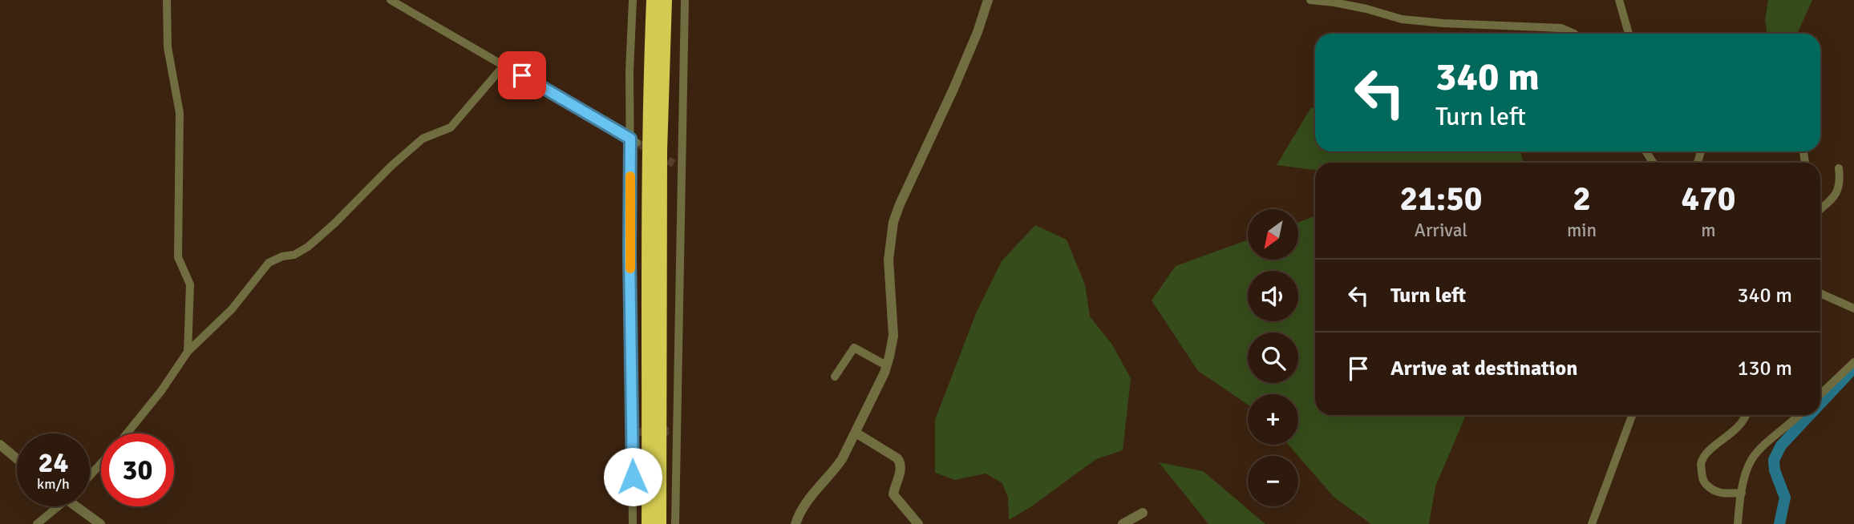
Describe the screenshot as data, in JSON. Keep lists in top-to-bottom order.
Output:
{
  "north": "bottom left",
  "page": {
    "turn": ["340 m", "Turn left"],
    "eta": [
      "21:50",
      "Arrival",
      "2",
      "min",
      "470",
      "m"
    ],
    "map_buttons": ["+", "−"],
    "list": [
      {
        "name": "Turn left",
        "value": "340 m"
      },
      {
        "name": "Arrive at destination",
        "value": "130 m"
      }
    ],
    "speed": "24 km/h",
    "limit": "30"
  }
}
